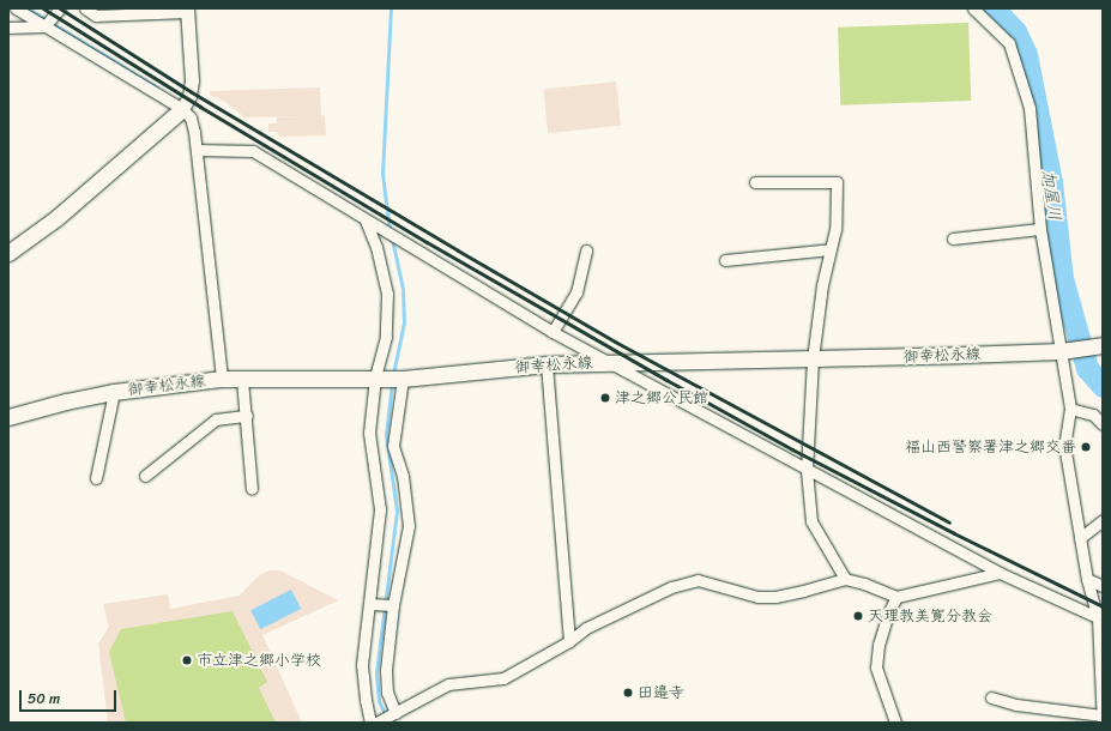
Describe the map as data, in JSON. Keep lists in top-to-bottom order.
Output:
{
  "streets": {
    "main road": ["御幸松永線"]
  },
  "water": ["加屋川"],
  "places": [
    "津之郷公民館",
    "福山西警察署津之郷交番",
    "天理教美寛分教会",
    "市立津之郷小学校",
    "田邉寺"
  ],
  "scale_bar": "50 m"
}
